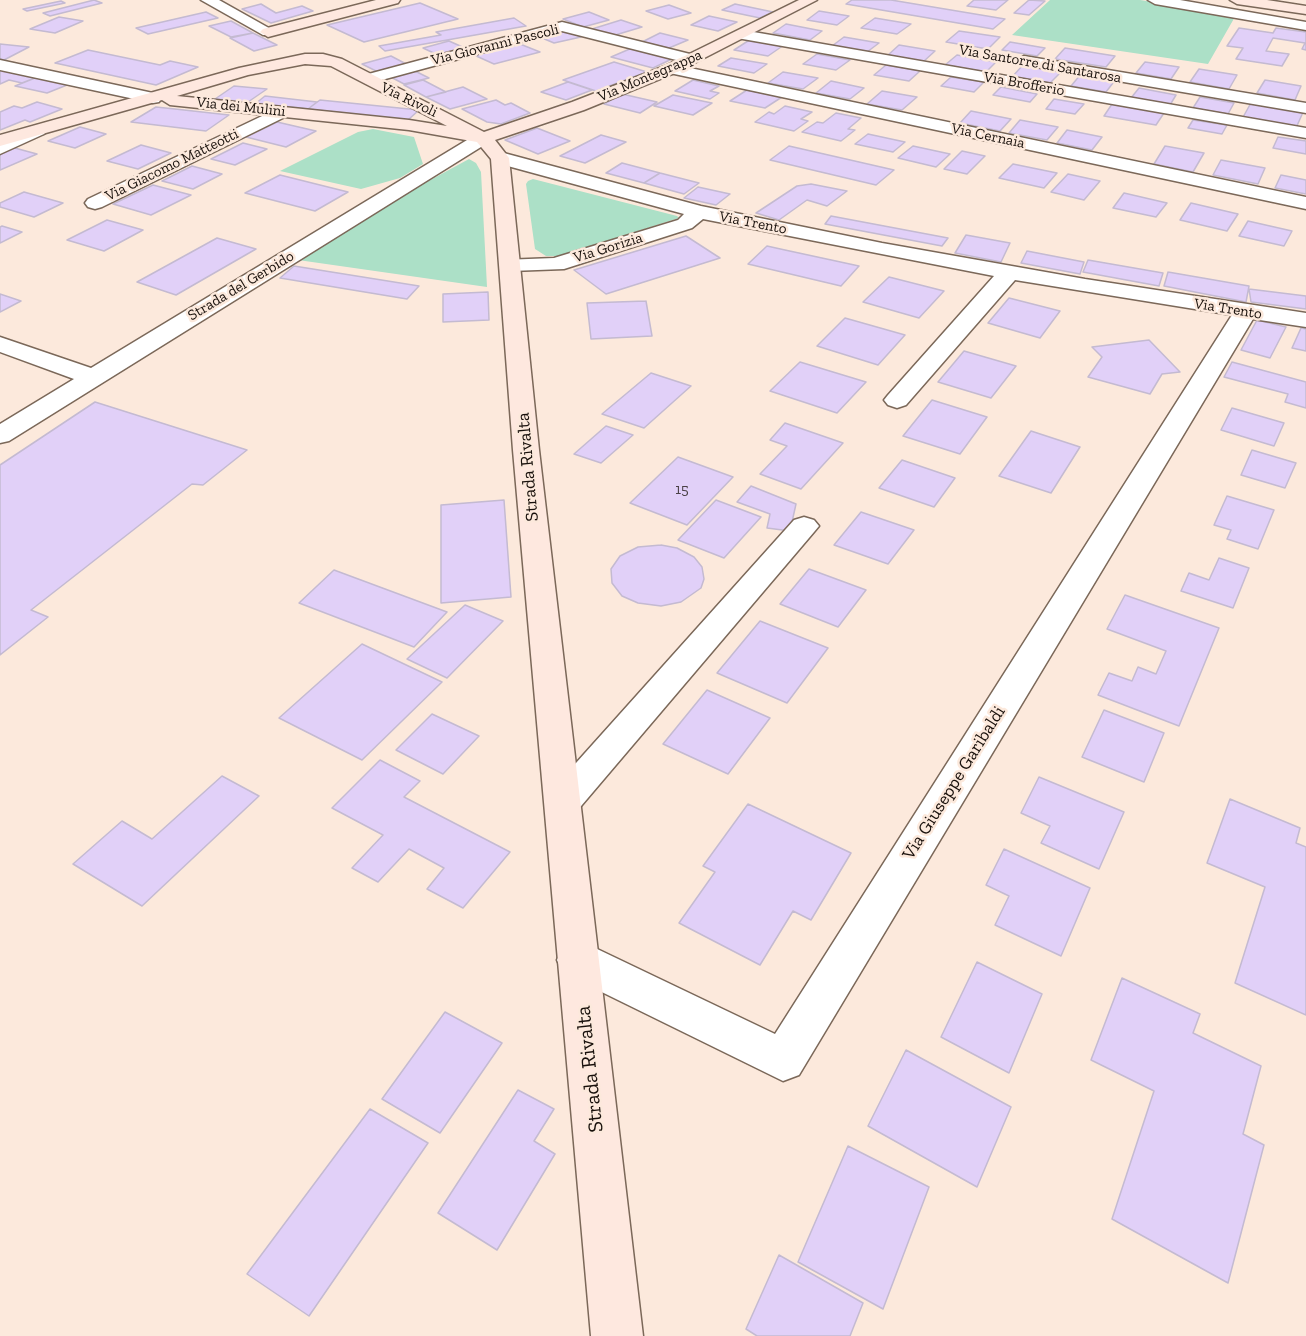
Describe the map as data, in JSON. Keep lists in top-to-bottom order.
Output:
{
  "streets": {
    "street": [
      "Via Giovanni Pascoli",
      "Via Santorre di Santarosa",
      "Via Montegrappa",
      "Via Brofferio",
      "Via Rivoli",
      "Via dei Mulini",
      "Via Cernaia",
      "Via Giacomo Matteotti",
      "Via Trento",
      "Via Gorizia",
      "Strada del Gerbido",
      "Strada Rivalta",
      "Via Giuseppe Garibaldi"
    ]
  },
  "crossings": [
    ["Via Giovanni Pascoli", "Via Montegrappa"],
    ["Via Giovanni Pascoli", "Via Rivoli"],
    ["Via Montegrappa", "Via Brofferio"],
    ["Via Montegrappa", "Via Rivoli"],
    ["Via Montegrappa", "Via dei Mulini"],
    ["Via Montegrappa", "Via Cernaia"],
    ["Via Montegrappa", "Via Trento"],
    ["Via Montegrappa", "Strada del Gerbido"],
    ["Via Montegrappa", "Strada Rivalta"],
    ["Via Rivoli", "Via dei Mulini"],
    ["Via Rivoli", "Via Trento"],
    ["Via Rivoli", "Strada del Gerbido"],
    ["Via Rivoli", "Strada Rivalta"],
    ["Via dei Mulini", "Via Giacomo Matteotti"],
    ["Via dei Mulini", "Via Trento"],
    ["Via dei Mulini", "Strada del Gerbido"],
    ["Via dei Mulini", "Strada Rivalta"],
    ["Via Trento", "Via Gorizia"],
    ["Via Trento", "Strada del Gerbido"],
    ["Via Trento", "Strada Rivalta"],
    ["Via Trento", "Via Giuseppe Garibaldi"],
    ["Via Gorizia", "Strada Rivalta"],
    ["Strada del Gerbido", "Strada Rivalta"],
    ["Strada Rivalta", "Via Giuseppe Garibaldi"]
  ],
  "house_numbers": ["15"]
}
